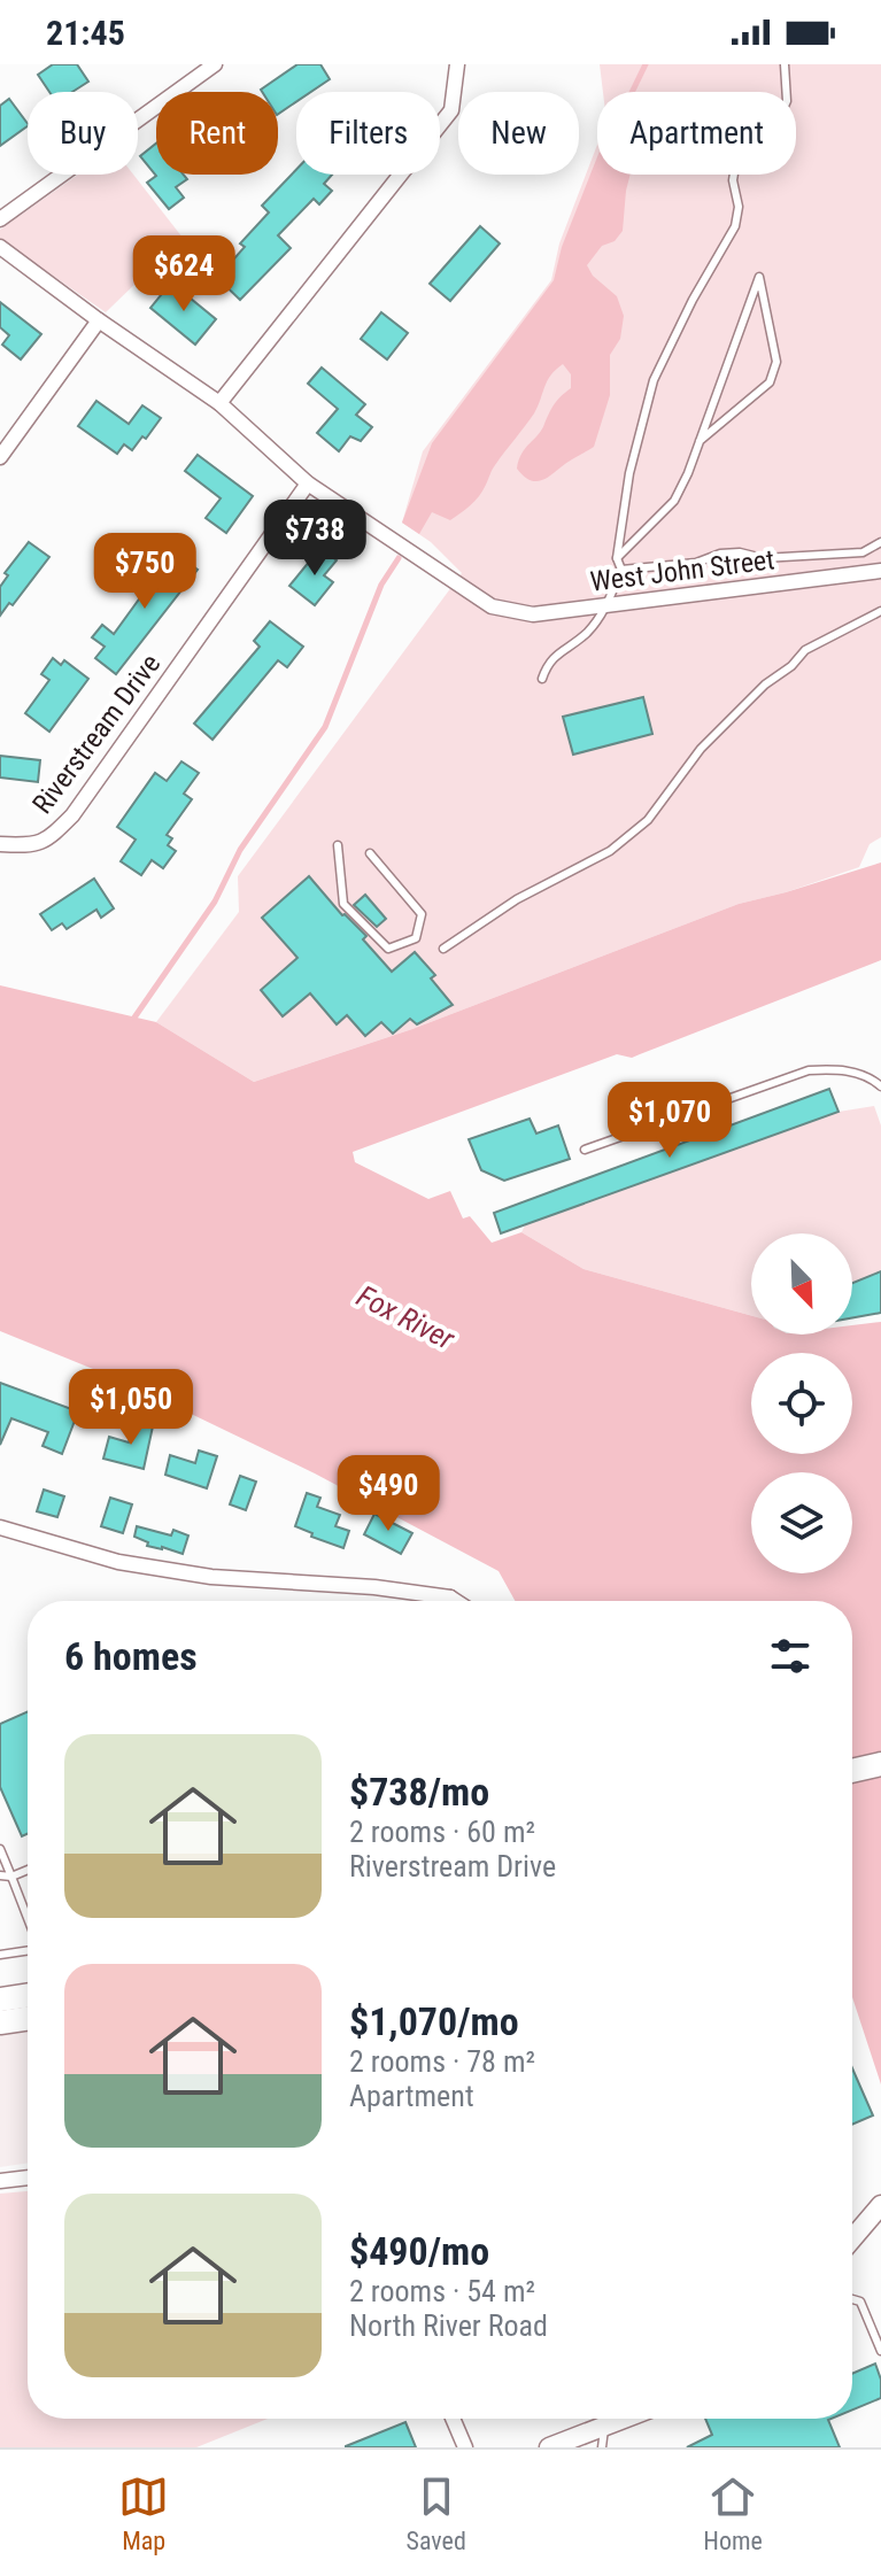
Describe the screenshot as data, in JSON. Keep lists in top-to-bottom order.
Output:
{
  "streets": {
    "street": ["West John Street", "Riverstream Drive"]
  },
  "crossings": [
    ["West John Street", "Riverstream Drive"]
  ],
  "water": ["Fox River"],
  "north": "bottom right",
  "page": {
    "status": "21:45",
    "chip": [
      "Buy",
      "Rent",
      "Filters",
      "New",
      "Apartment"
    ],
    "price": [
      "$624",
      "$738",
      "$750",
      "$1,070",
      "$1,050",
      "$490"
    ],
    "heading": "6 homes",
    "list": [
      {
        "name": "$738/mo",
        "note": "2 rooms · 60 m² · Riverstream Drive"
      },
      {
        "name": "$1,070/mo",
        "note": "2 rooms · 78 m² · Apartment"
      },
      {
        "name": "$490/mo",
        "note": "2 rooms · 54 m² · North River Road"
      }
    ],
    "tabs": ["Map", "Saved", "Home"]
  }
}
